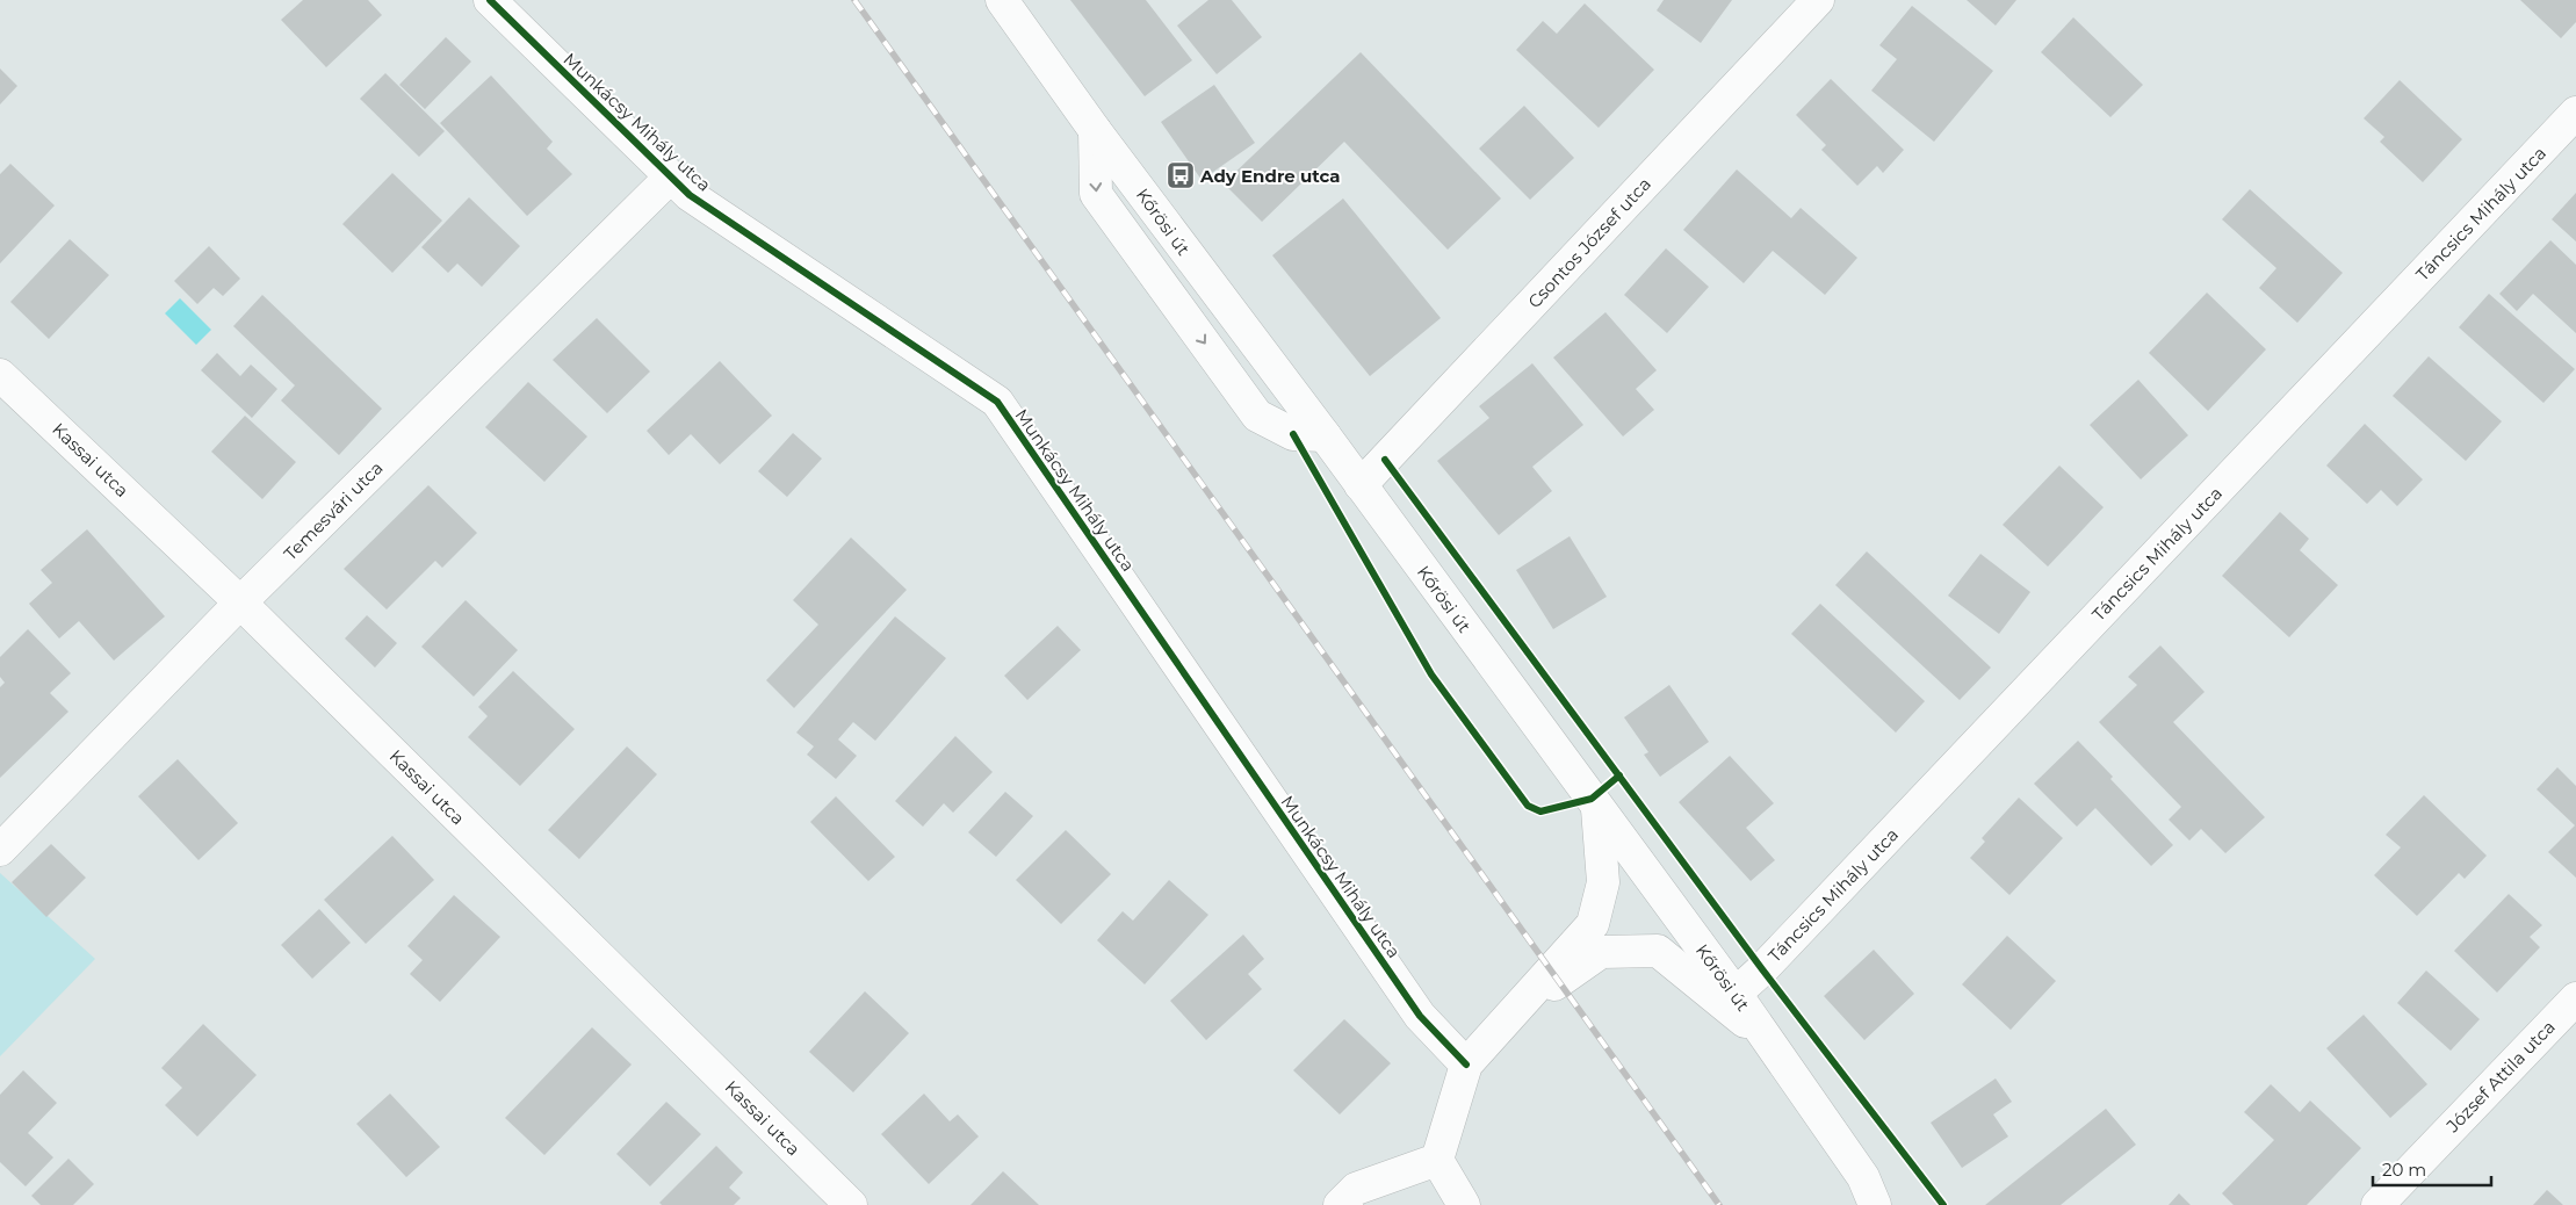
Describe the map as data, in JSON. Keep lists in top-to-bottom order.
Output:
{
  "streets": {
    "street": [
      "Munkácsy Mihály utca",
      "Táncsics Mihály utca",
      "Kőrösi út",
      "Csontos József utca",
      "Kassai utca",
      "Temesvári utca",
      "József Attila utca"
    ]
  },
  "crossings": [
    ["Munkácsy Mihály utca", "Temesvári utca"],
    ["Táncsics Mihály utca", "Kőrösi út"],
    ["Kőrösi út", "Csontos József utca"],
    ["Kassai utca", "Temesvári utca"]
  ],
  "places": {
    "bus stop": ["Ady Endre utca"]
  },
  "scale_bar": "20 m"
}
